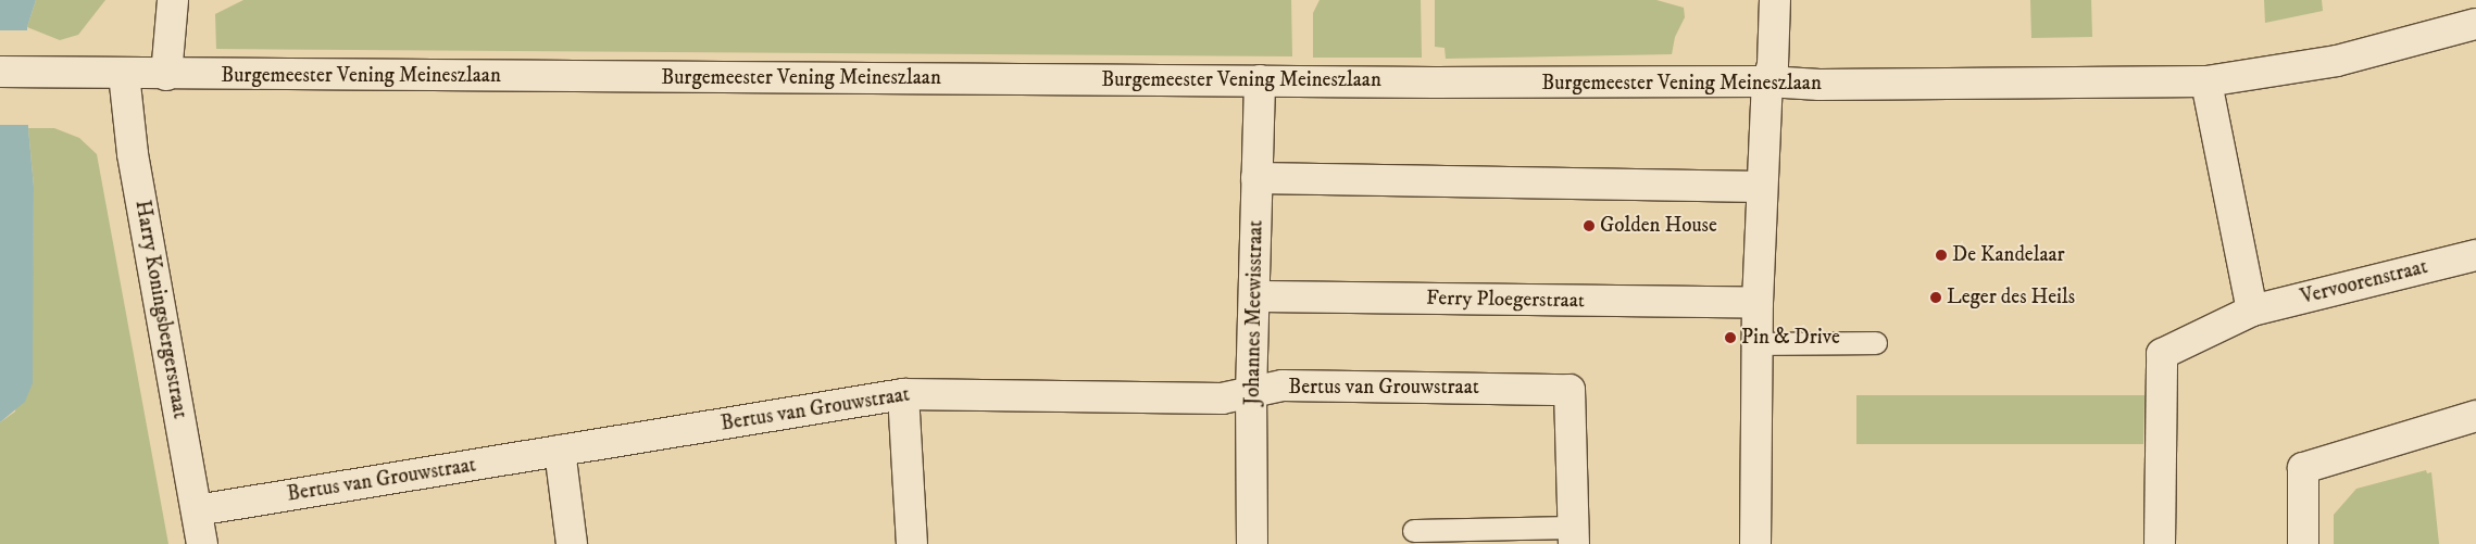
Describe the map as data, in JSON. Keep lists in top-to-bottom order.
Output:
{
  "streets": {
    "street": [
      "Burgemeester Vening Meineszlaan",
      "Vervoorenstraat",
      "Ferry Ploegerstraat",
      "Harry Koningsbergerstraat",
      "Johannes Meewisstraat",
      "Bertus van Grouwstraat"
    ]
  },
  "crossings": [
    ["Burgemeester Vening Meineszlaan", "Harry Koningsbergerstraat"],
    ["Burgemeester Vening Meineszlaan", "Johannes Meewisstraat"],
    ["Ferry Ploegerstraat", "Johannes Meewisstraat"],
    ["Harry Koningsbergerstraat", "Bertus van Grouwstraat"],
    ["Johannes Meewisstraat", "Bertus van Grouwstraat"]
  ],
  "places": [
    "Golden House",
    "De Kandelaar",
    "Leger des Heils",
    "Pin & Drive"
  ]
}
